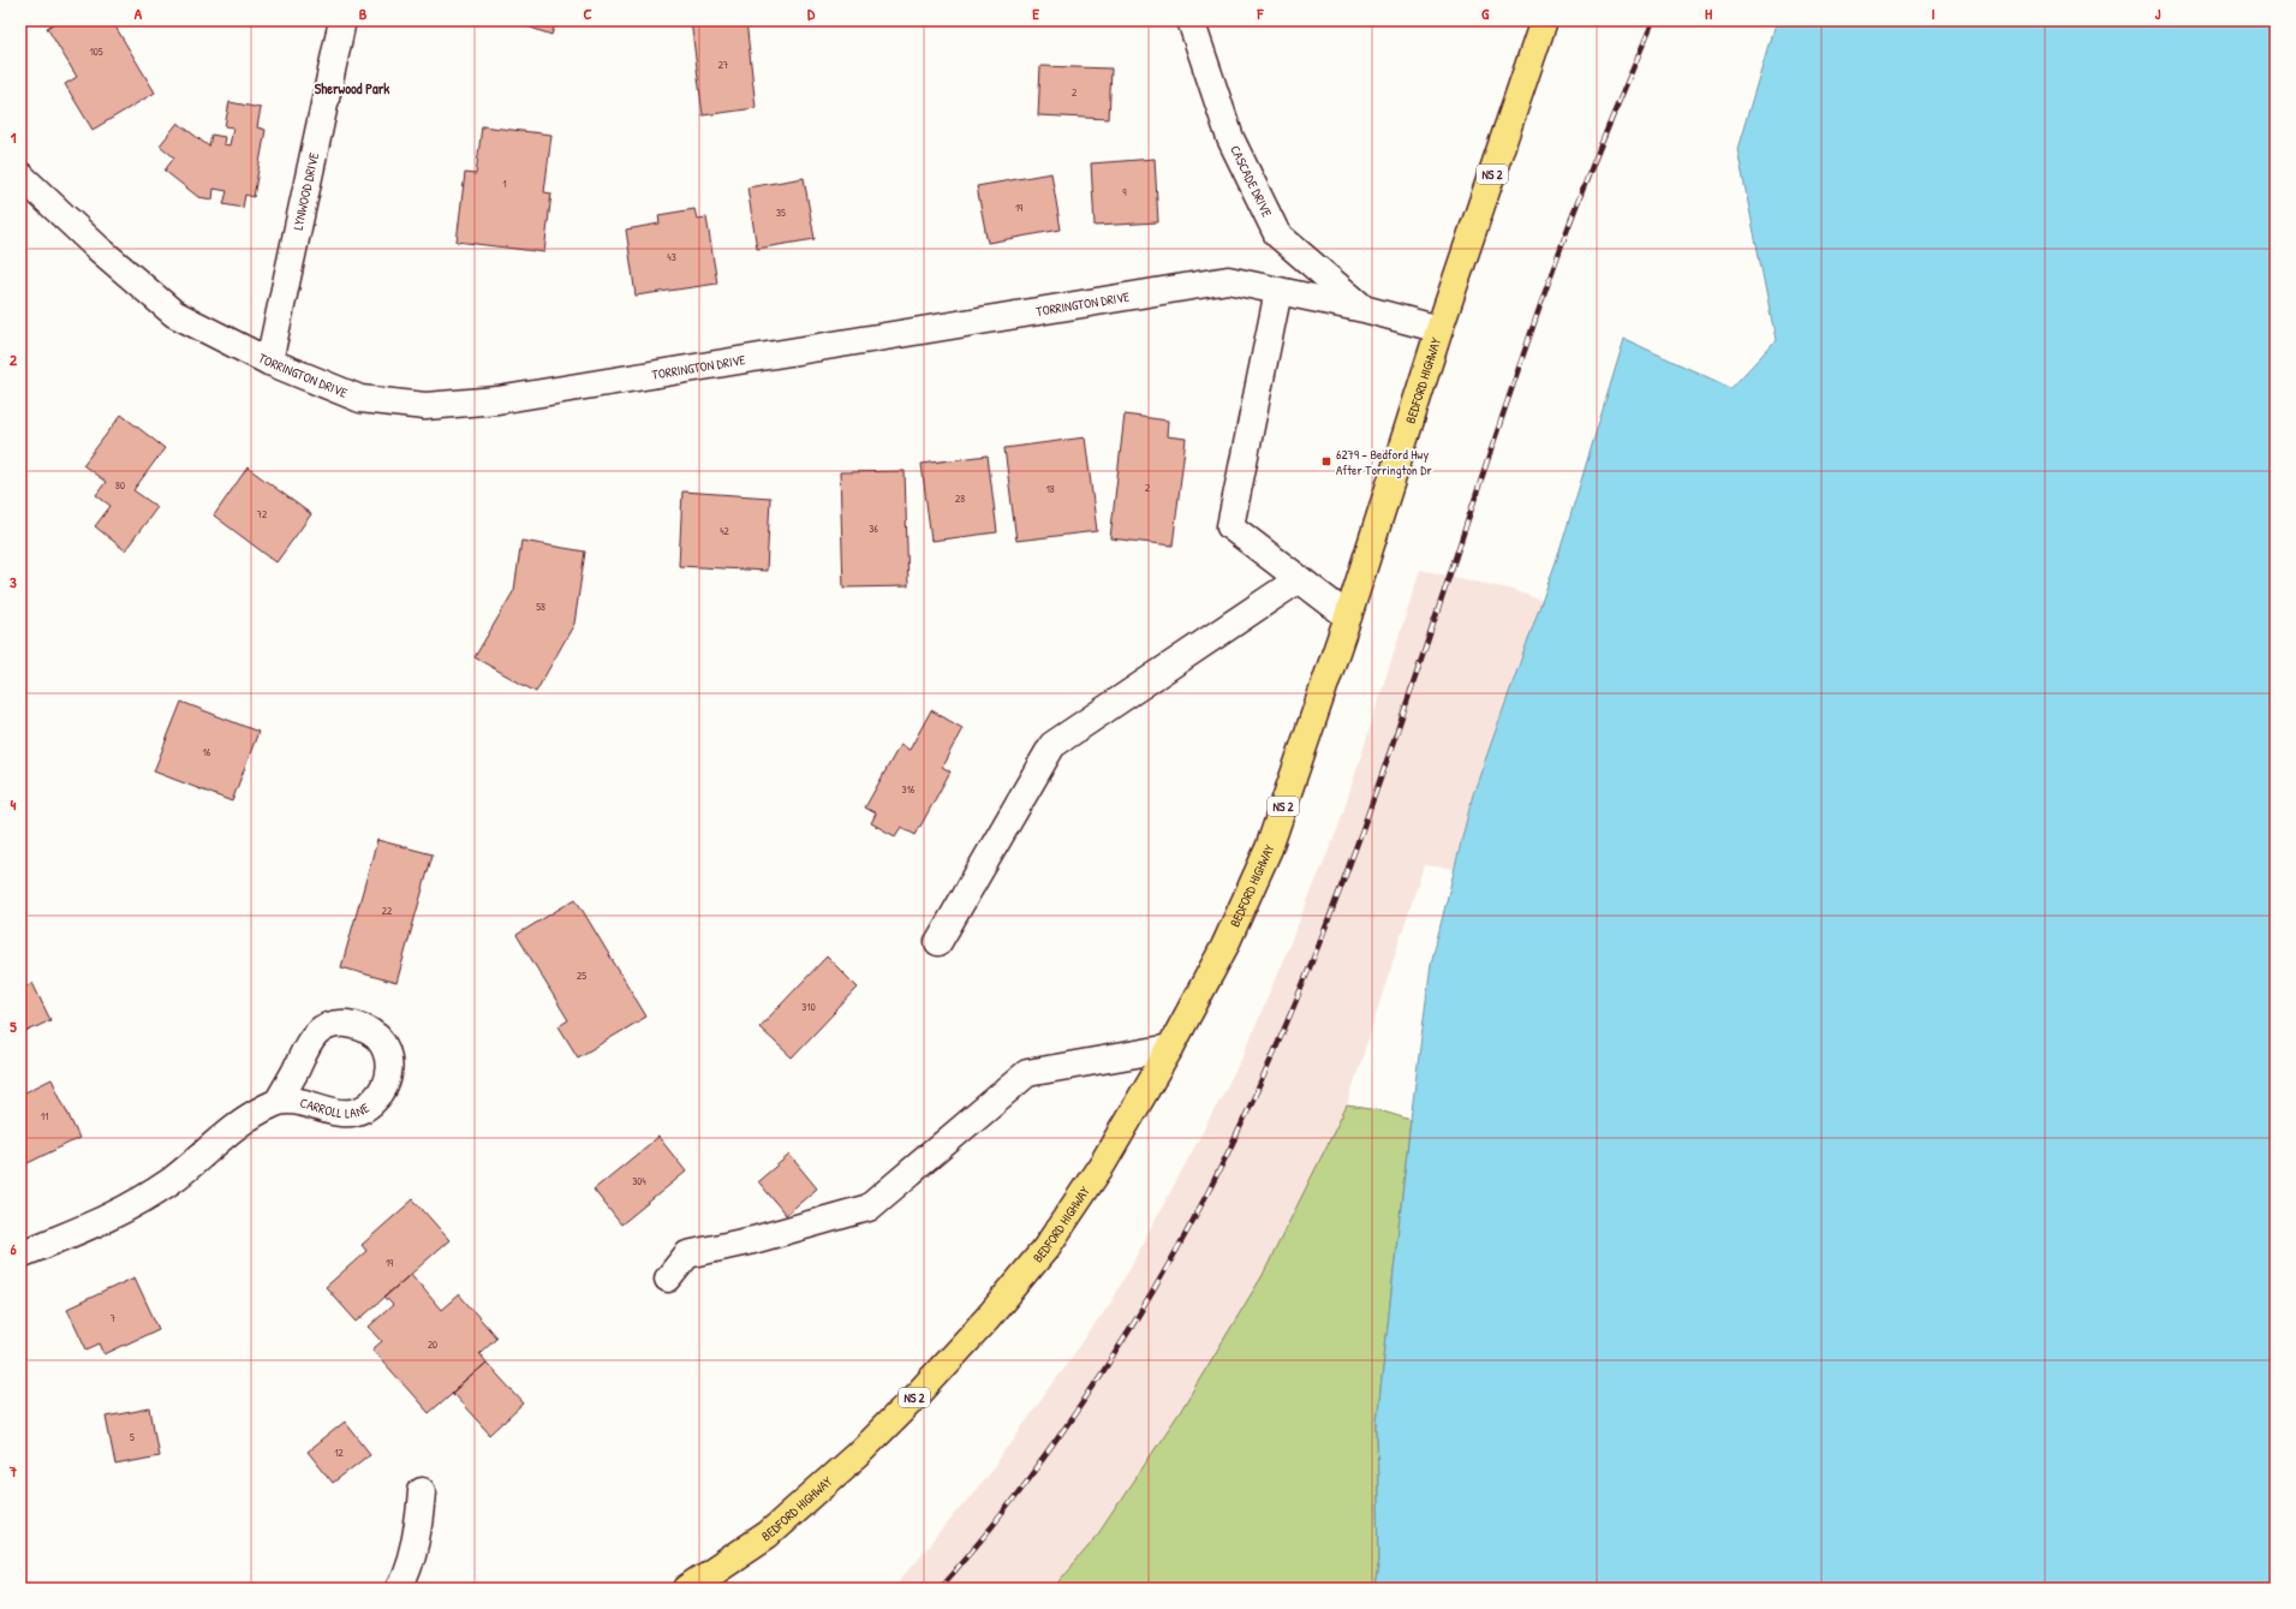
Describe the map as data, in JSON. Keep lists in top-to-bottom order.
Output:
{
  "streets": {
    "main road": ["NS 2", "BEDFORD HIGHWAY"],
    "street": ["CASCADE DRIVE", "LYNWOOD DRIVE", "TORRINGTON DRIVE"]
  },
  "crossings": [
    ["CASCADE DRIVE", "TORRINGTON DRIVE"],
    ["LYNWOOD DRIVE", "TORRINGTON DRIVE"],
    ["TORRINGTON DRIVE", "BEDFORD HIGHWAY"]
  ],
  "districts": ["Sherwood Park"],
  "places": {
    "transit": ["6279 - Bedford Hwy After Torrington Dr"]
  },
  "house_numbers": [
    "105",
    "27",
    "2",
    "1",
    "9",
    "19",
    "35",
    "43",
    "80",
    "2",
    "18",
    "28",
    "72",
    "36",
    "42",
    "58",
    "16",
    "316",
    "22",
    "25",
    "310",
    "11",
    "304",
    "19",
    "7",
    "20",
    "5",
    "12"
  ],
  "grid": {
    "columns": [
      "A",
      "B",
      "C",
      "D",
      "E",
      "F",
      "G",
      "H",
      "I",
      "J"
    ],
    "rows": [
      "1",
      "2",
      "3",
      "4",
      "5",
      "6",
      "7"
    ]
  }
}
